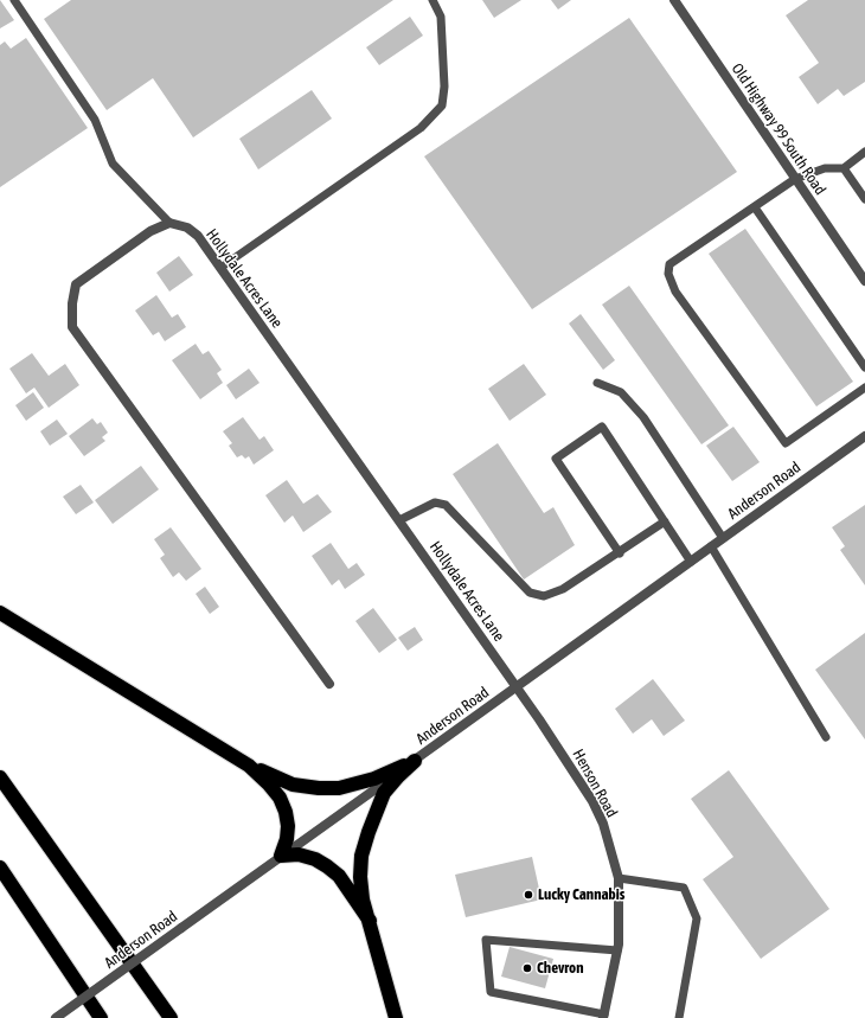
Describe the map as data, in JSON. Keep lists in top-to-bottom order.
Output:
{
  "streets": {
    "street": [
      "Old Highway 99 South Road",
      "Hollydale Acres Lane",
      "Anderson Road",
      "Henson Road"
    ]
  },
  "crossings": [
    ["Hollydale Acres Lane", "Anderson Road"],
    ["Hollydale Acres Lane", "Henson Road"],
    ["Anderson Road", "Henson Road"]
  ],
  "places": ["Lucky Cannabis", "Chevron"]
}
